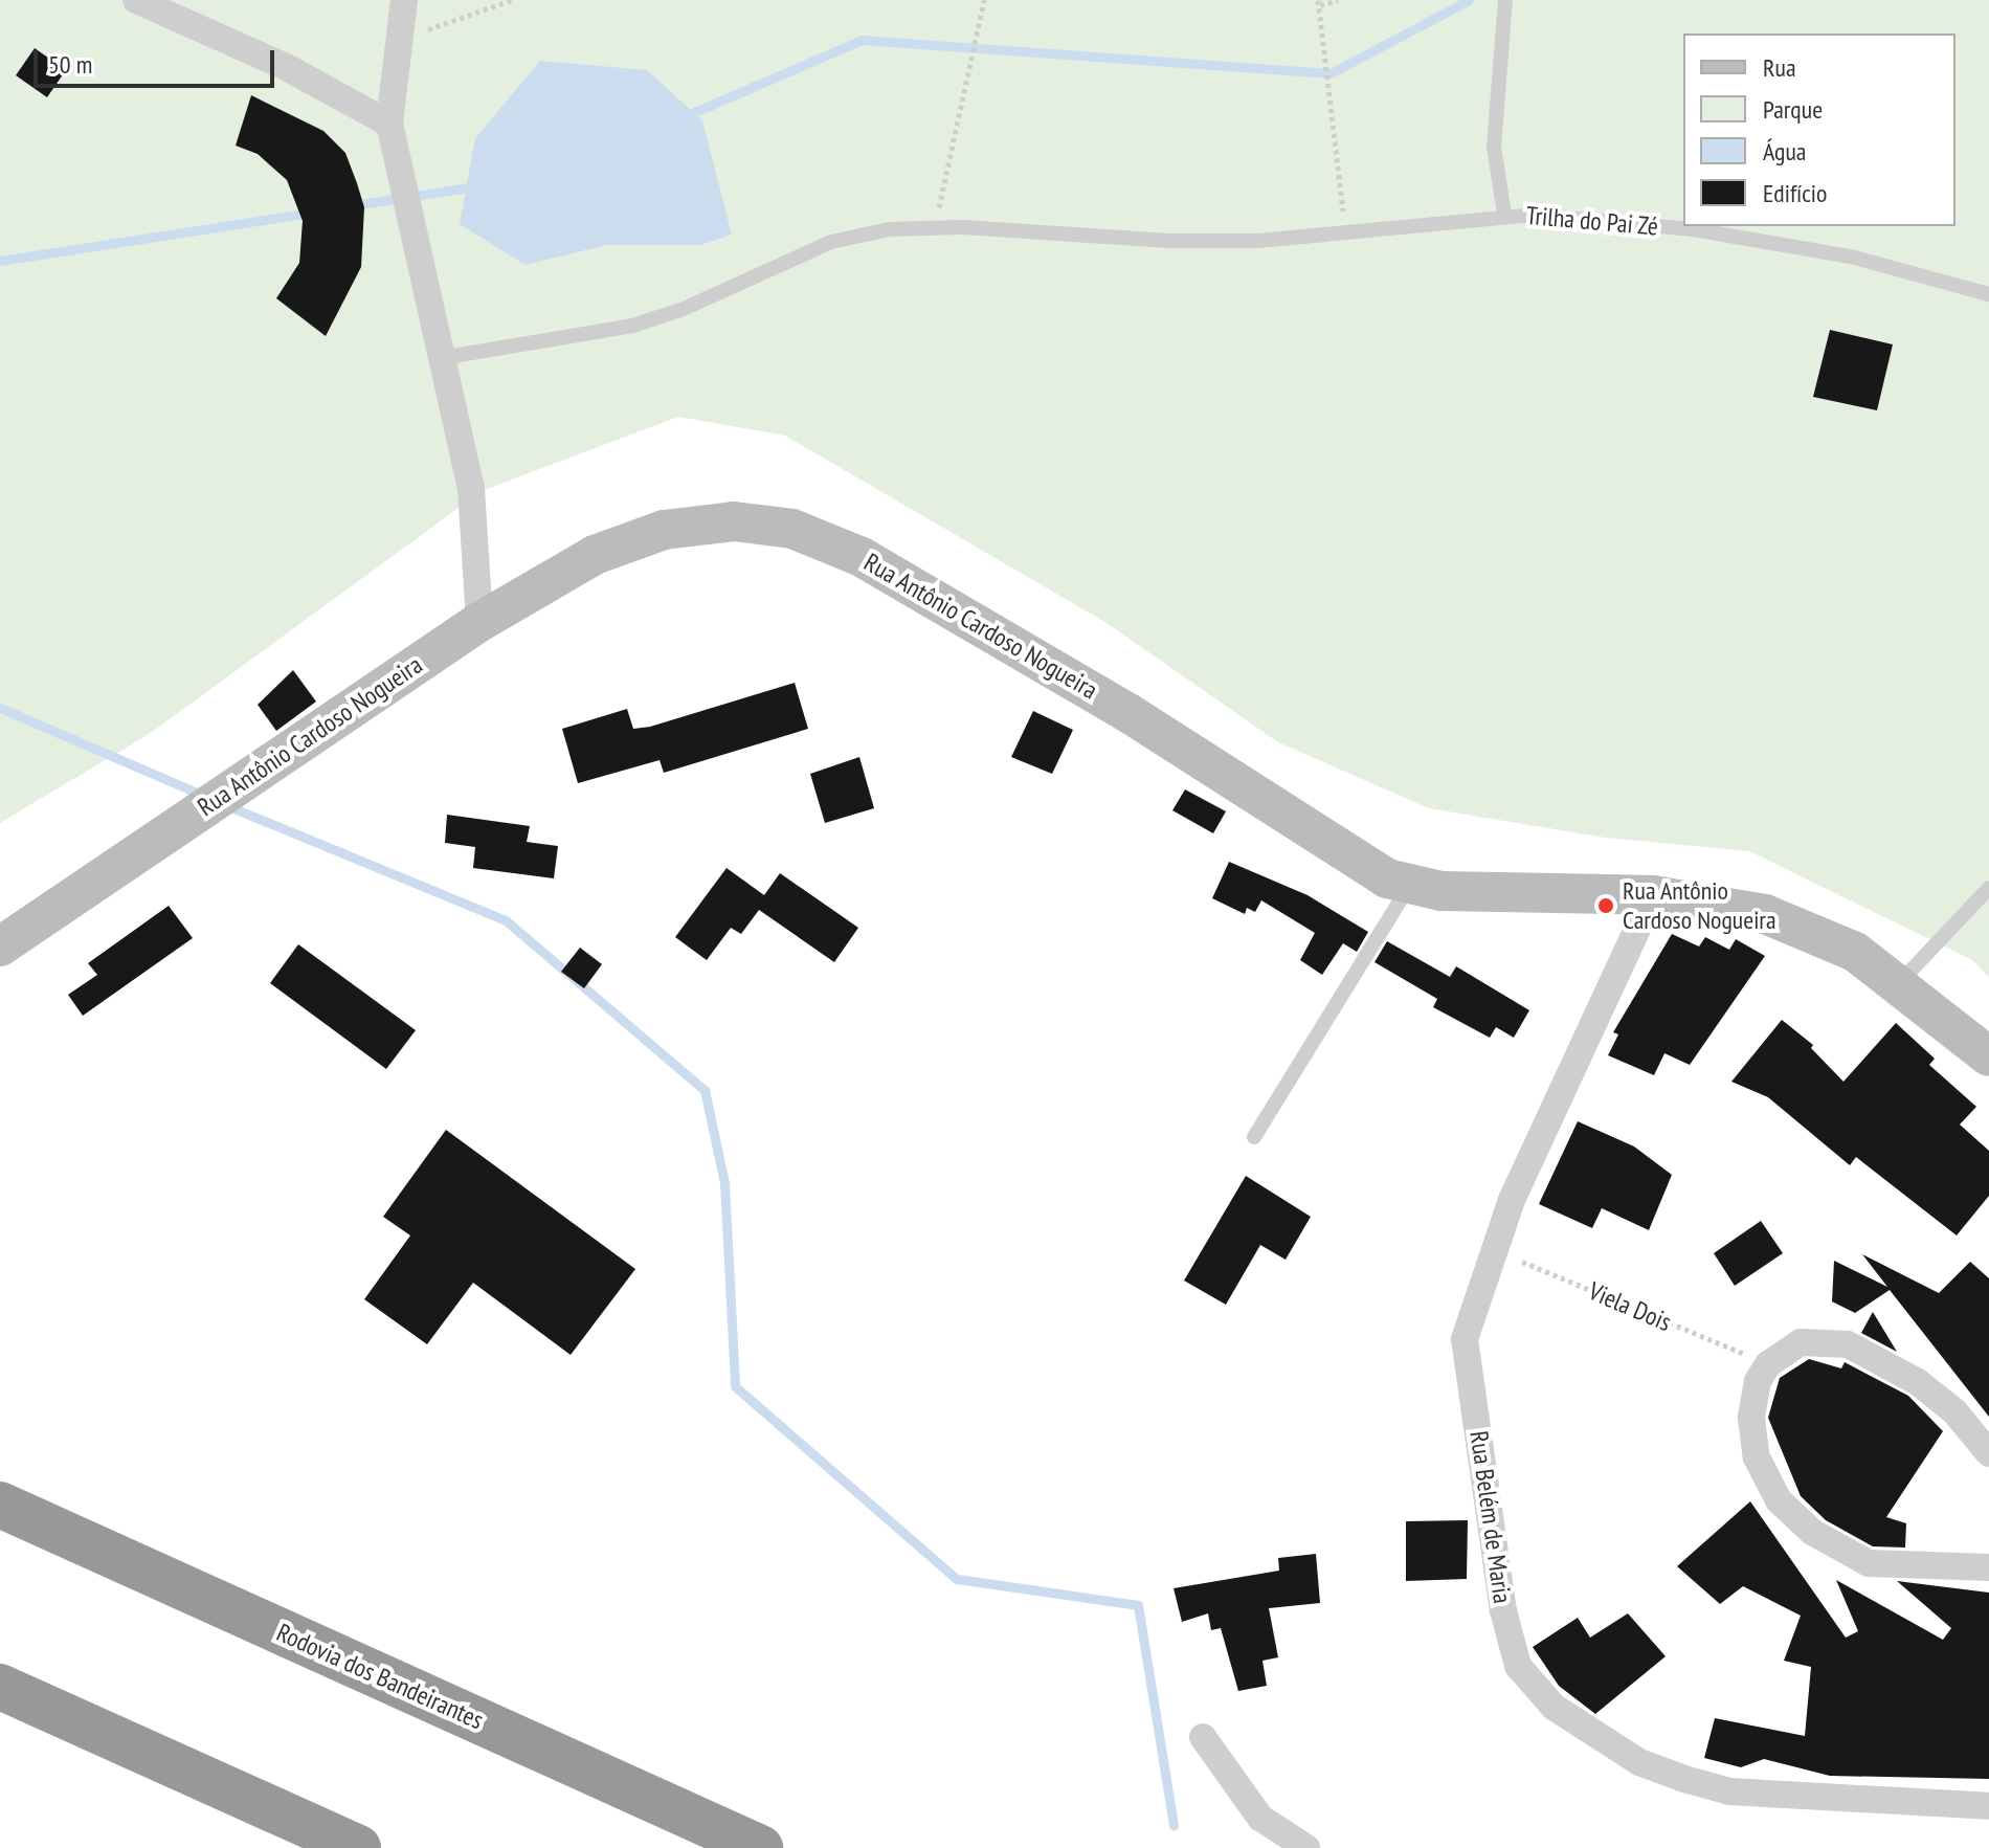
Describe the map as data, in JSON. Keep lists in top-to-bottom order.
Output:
{
  "streets": {
    "highway": ["Rodovia dos Bandeirantes"],
    "main road": ["Rua Antônio Cardoso Nogueira"],
    "street": ["Rua Belém de Maria"],
    "lane": ["Trilha do Pai Zé"],
    "path": ["Viela Dois"]
  },
  "crossings": [
    ["Rua Antônio Cardoso Nogueira", "Rua Belém de Maria"],
    ["Viela Dois", "Rua Belém de Maria"]
  ],
  "places": ["Rua Antônio Cardoso Nogueira"],
  "legend": [
    "Rua",
    "Parque",
    "Água",
    "Edifício"
  ],
  "scale_bar": "50 m"
}
